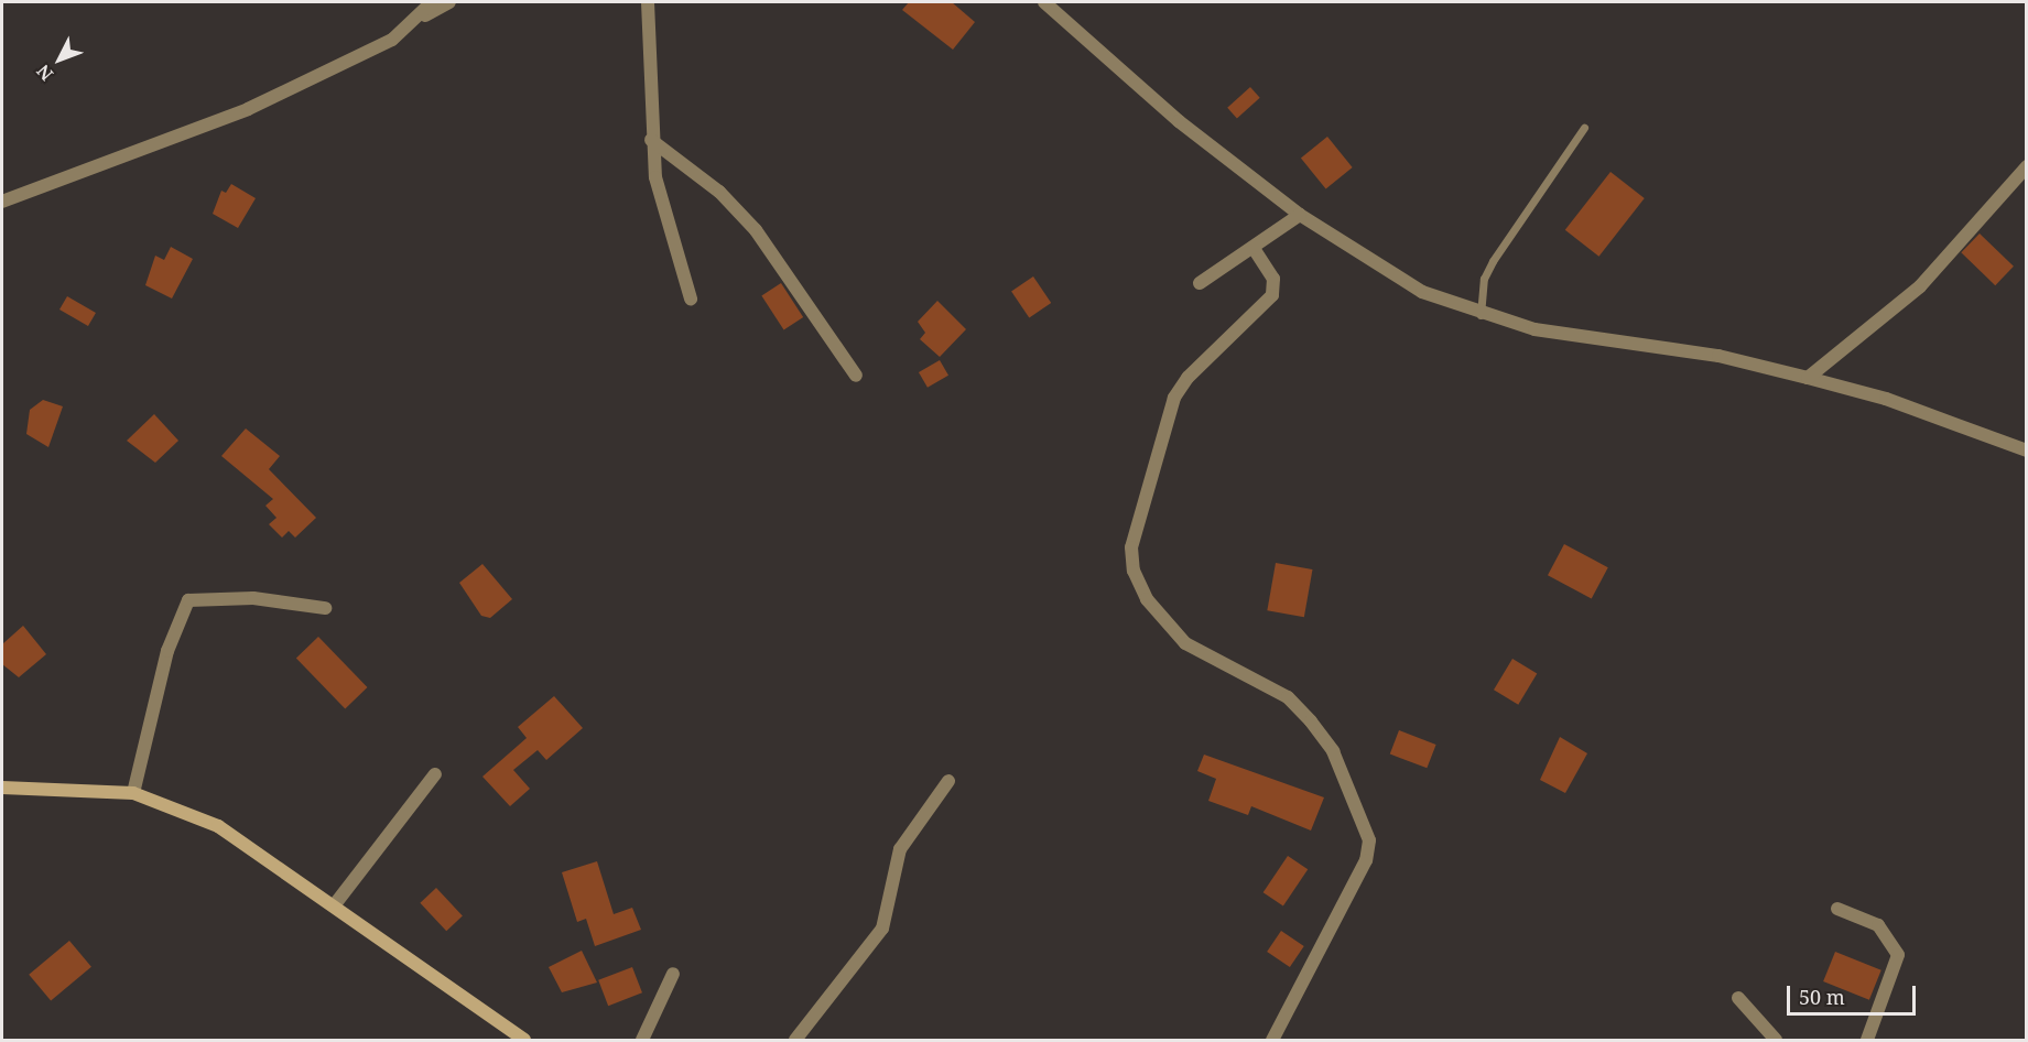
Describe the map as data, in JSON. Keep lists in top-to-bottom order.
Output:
{
  "scale_bar": "50 m",
  "north": "bottom left"
}
